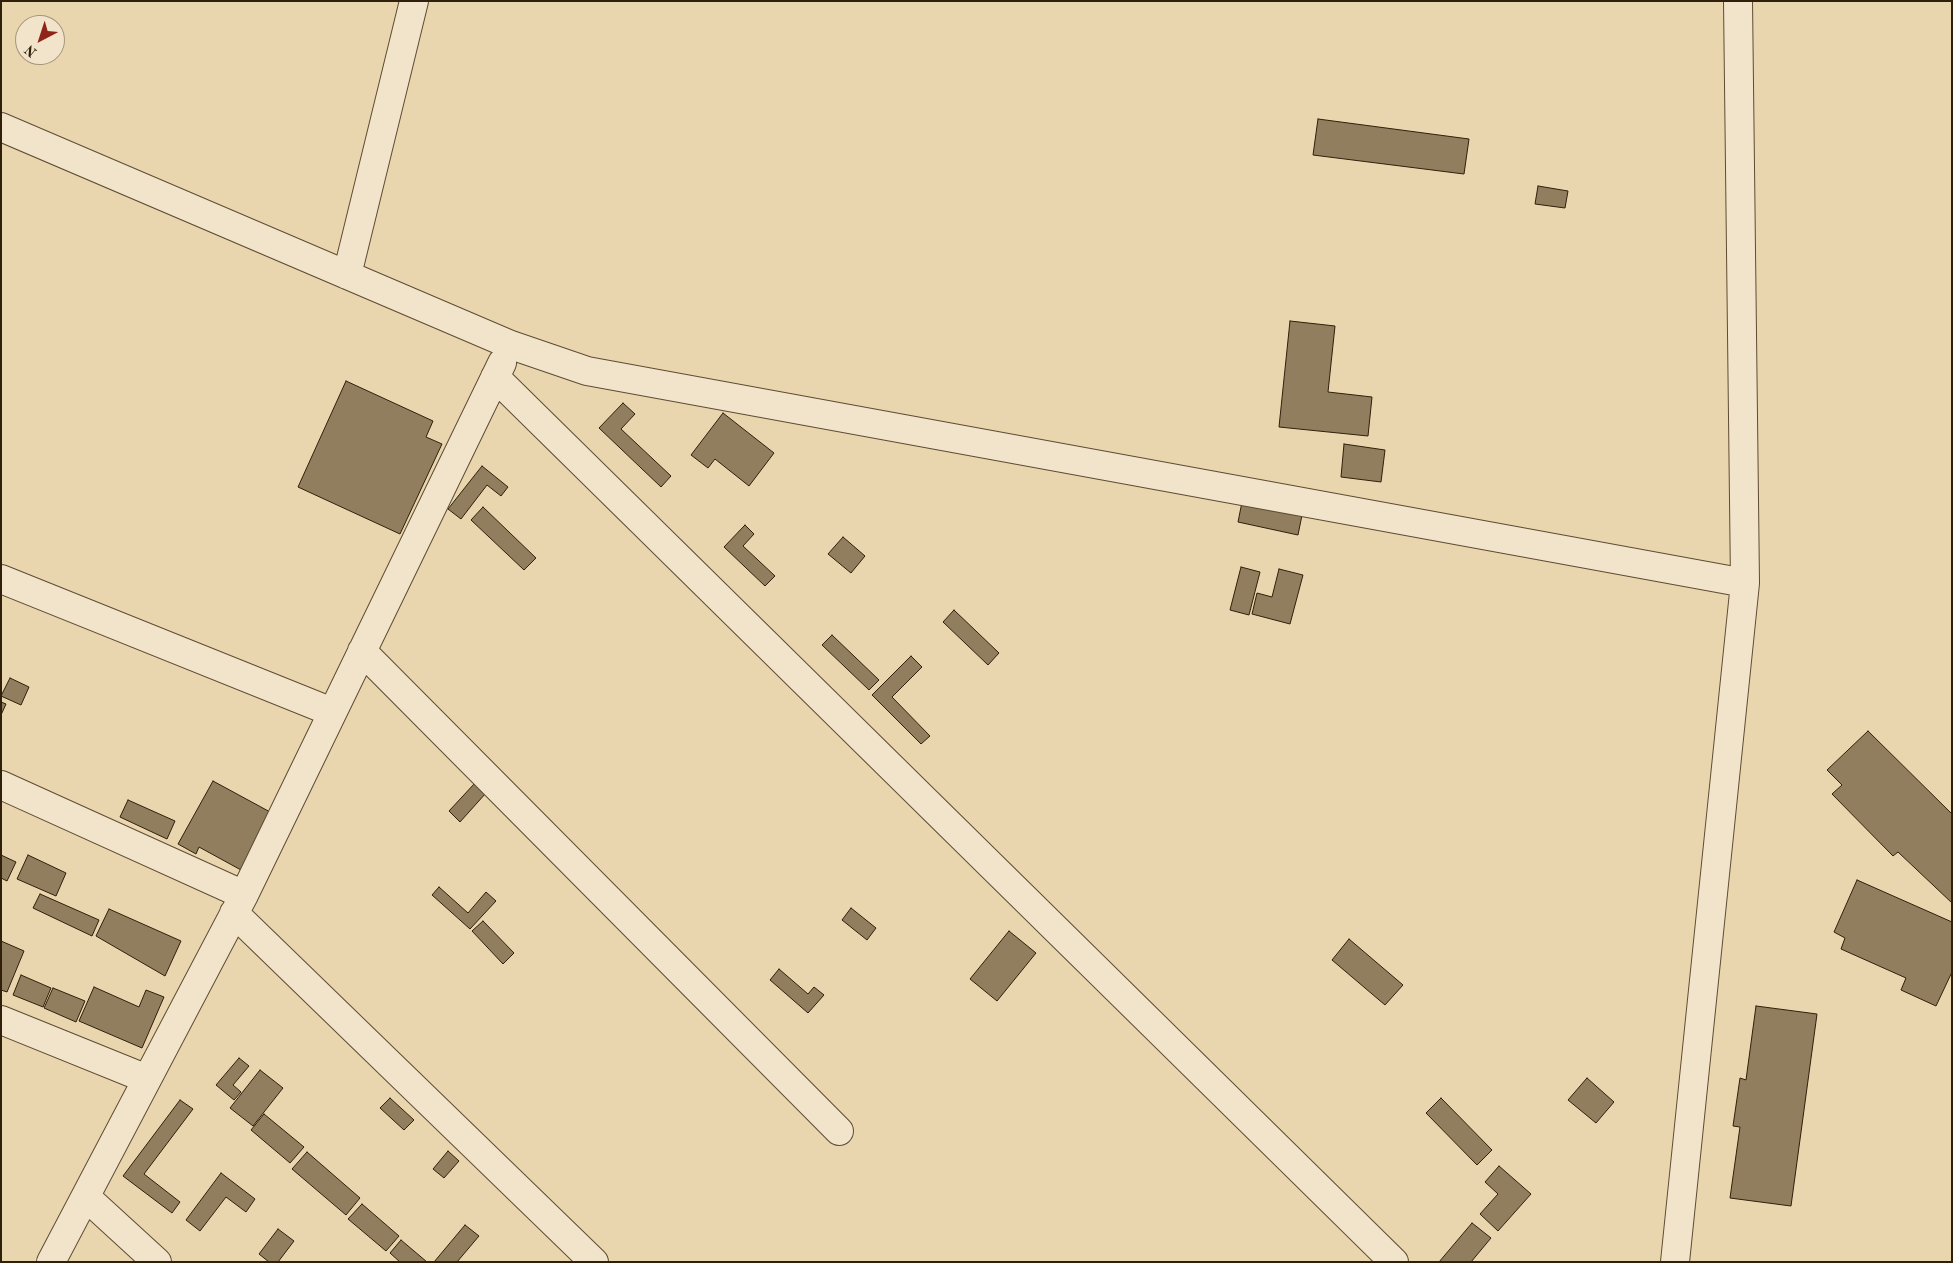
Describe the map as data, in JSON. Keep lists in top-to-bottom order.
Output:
{
  "north": "bottom left"
}
